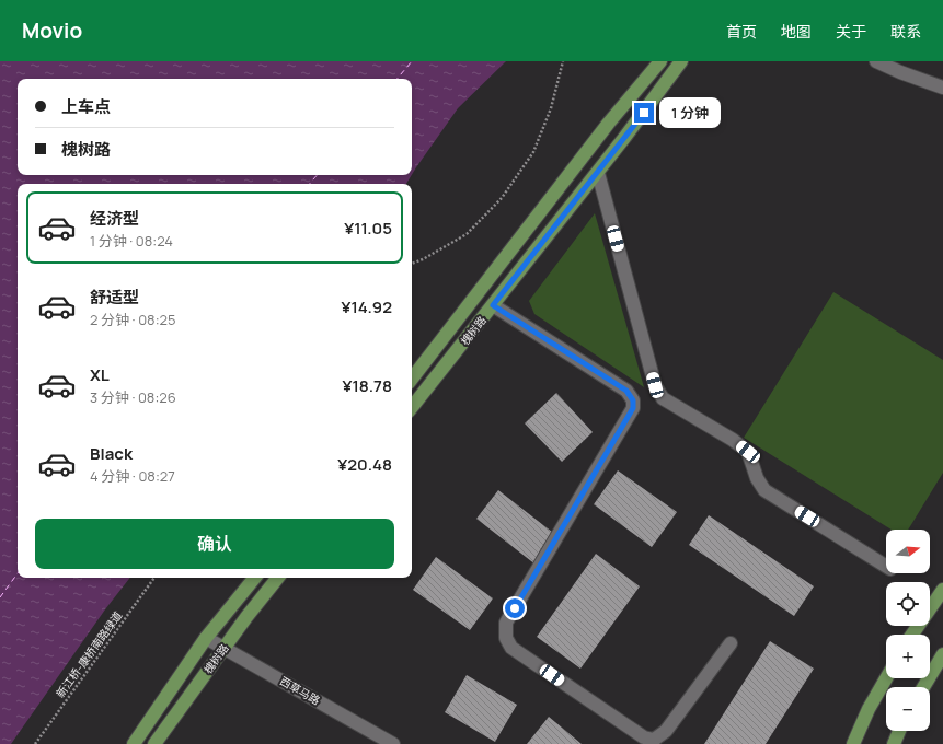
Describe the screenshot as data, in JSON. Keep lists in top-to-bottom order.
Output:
{
  "streets": {
    "main road": ["槐树路"],
    "street": ["西草马路"],
    "path": ["新江桥-康桥南路绿道"]
  },
  "crossings": [
    ["槐树路", "西草马路"]
  ],
  "north": "right",
  "page": {
    "header": "Movio",
    "nav": [
      "首页",
      "地图",
      "关于",
      "联系"
    ],
    "banner": ["上车点", "槐树路"],
    "bubble": "1 分钟",
    "list": [
      {
        "name": "经济型",
        "note": "1 分钟 · 08:24",
        "value": "¥11.05"
      },
      {
        "name": "舒适型",
        "note": "2 分钟 · 08:25",
        "value": "¥14.92"
      },
      {
        "name": "XL",
        "note": "3 分钟 · 08:26",
        "value": "¥18.78"
      },
      {
        "name": "Black",
        "note": "4 分钟 · 08:27",
        "value": "¥20.48"
      }
    ],
    "buttons": "确认",
    "map_buttons": ["+", "−"]
  }
}
